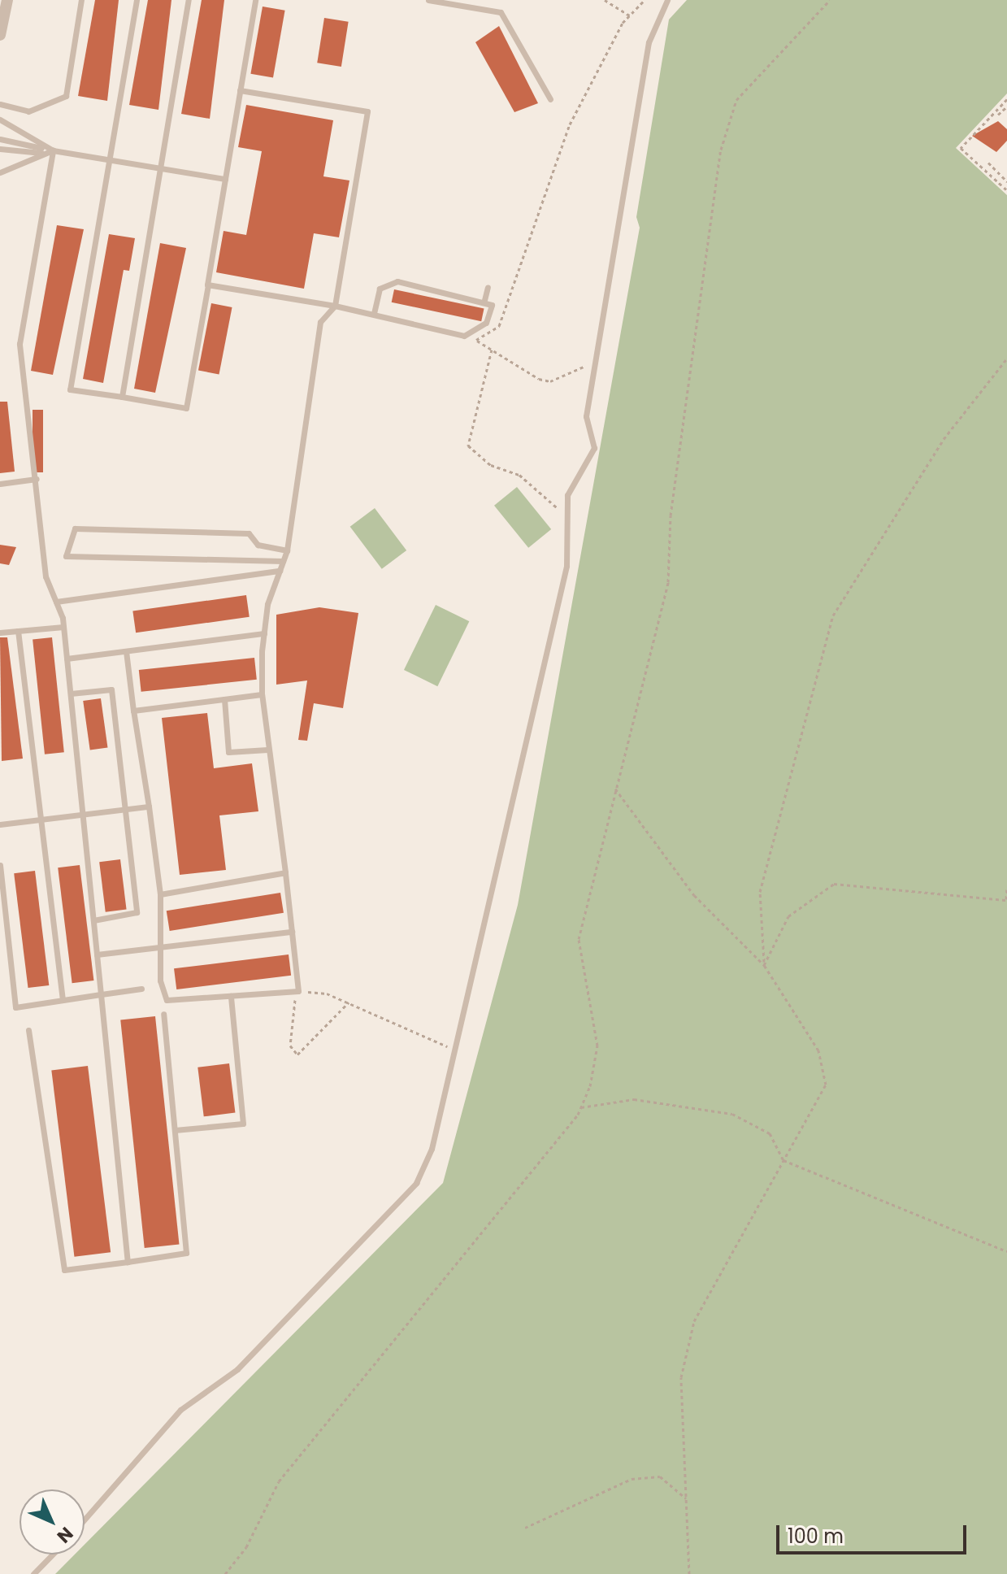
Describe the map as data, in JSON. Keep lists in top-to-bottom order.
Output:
{
  "scale_bar": "100 m",
  "north": "bottom right"
}
